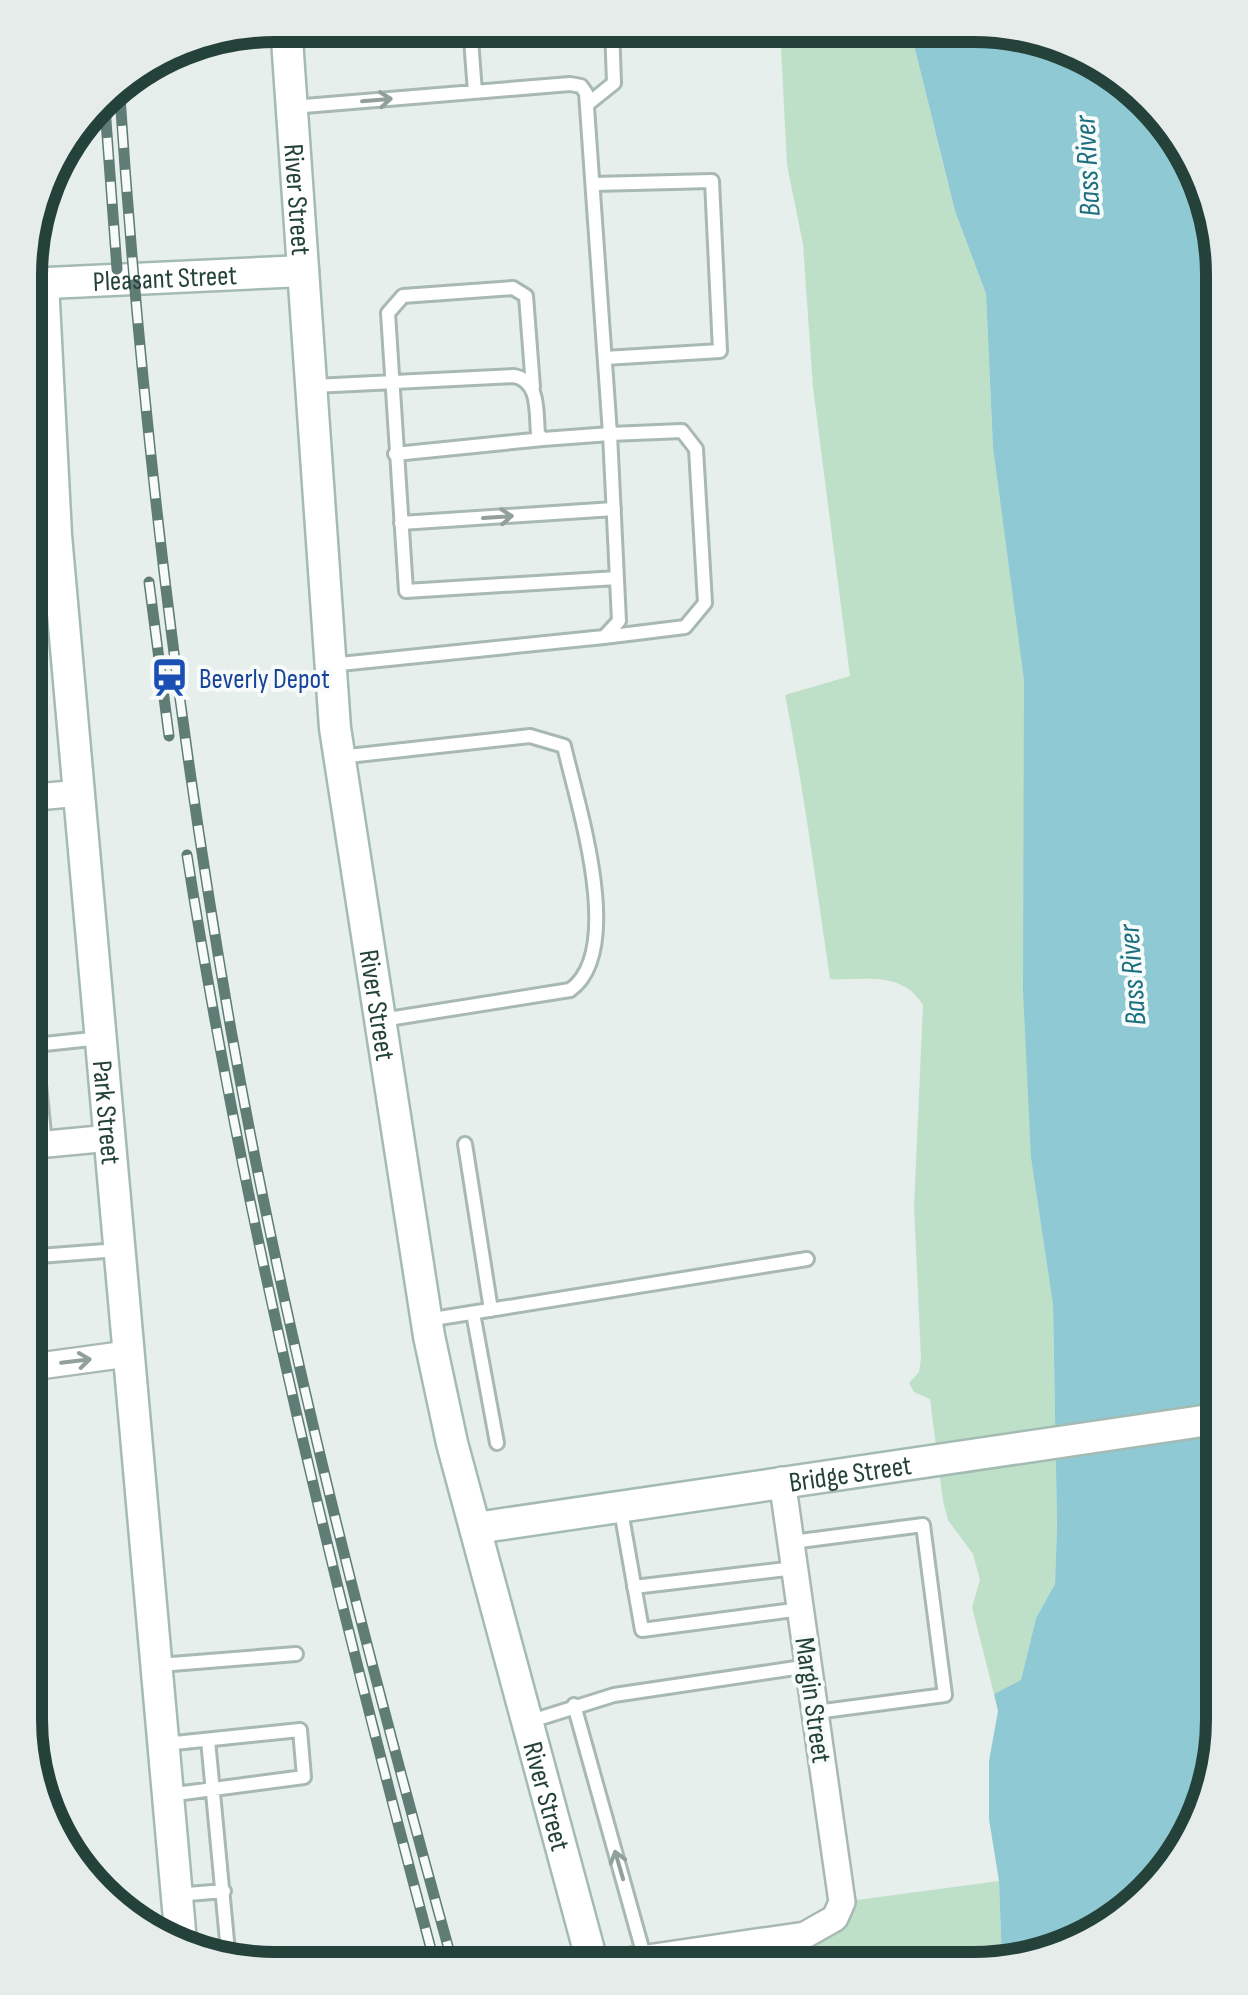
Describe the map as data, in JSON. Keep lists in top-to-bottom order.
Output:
{
  "streets": {
    "street": [
      "River Street",
      "Pleasant Street",
      "Park Street",
      "Bridge Street",
      "Margin Street"
    ]
  },
  "crossings": [
    ["River Street", "Pleasant Street"],
    ["River Street", "Bridge Street"],
    ["Bridge Street", "Margin Street"]
  ],
  "water": ["Bass River"],
  "places": {
    "station": ["Beverly Depot"]
  }
}
